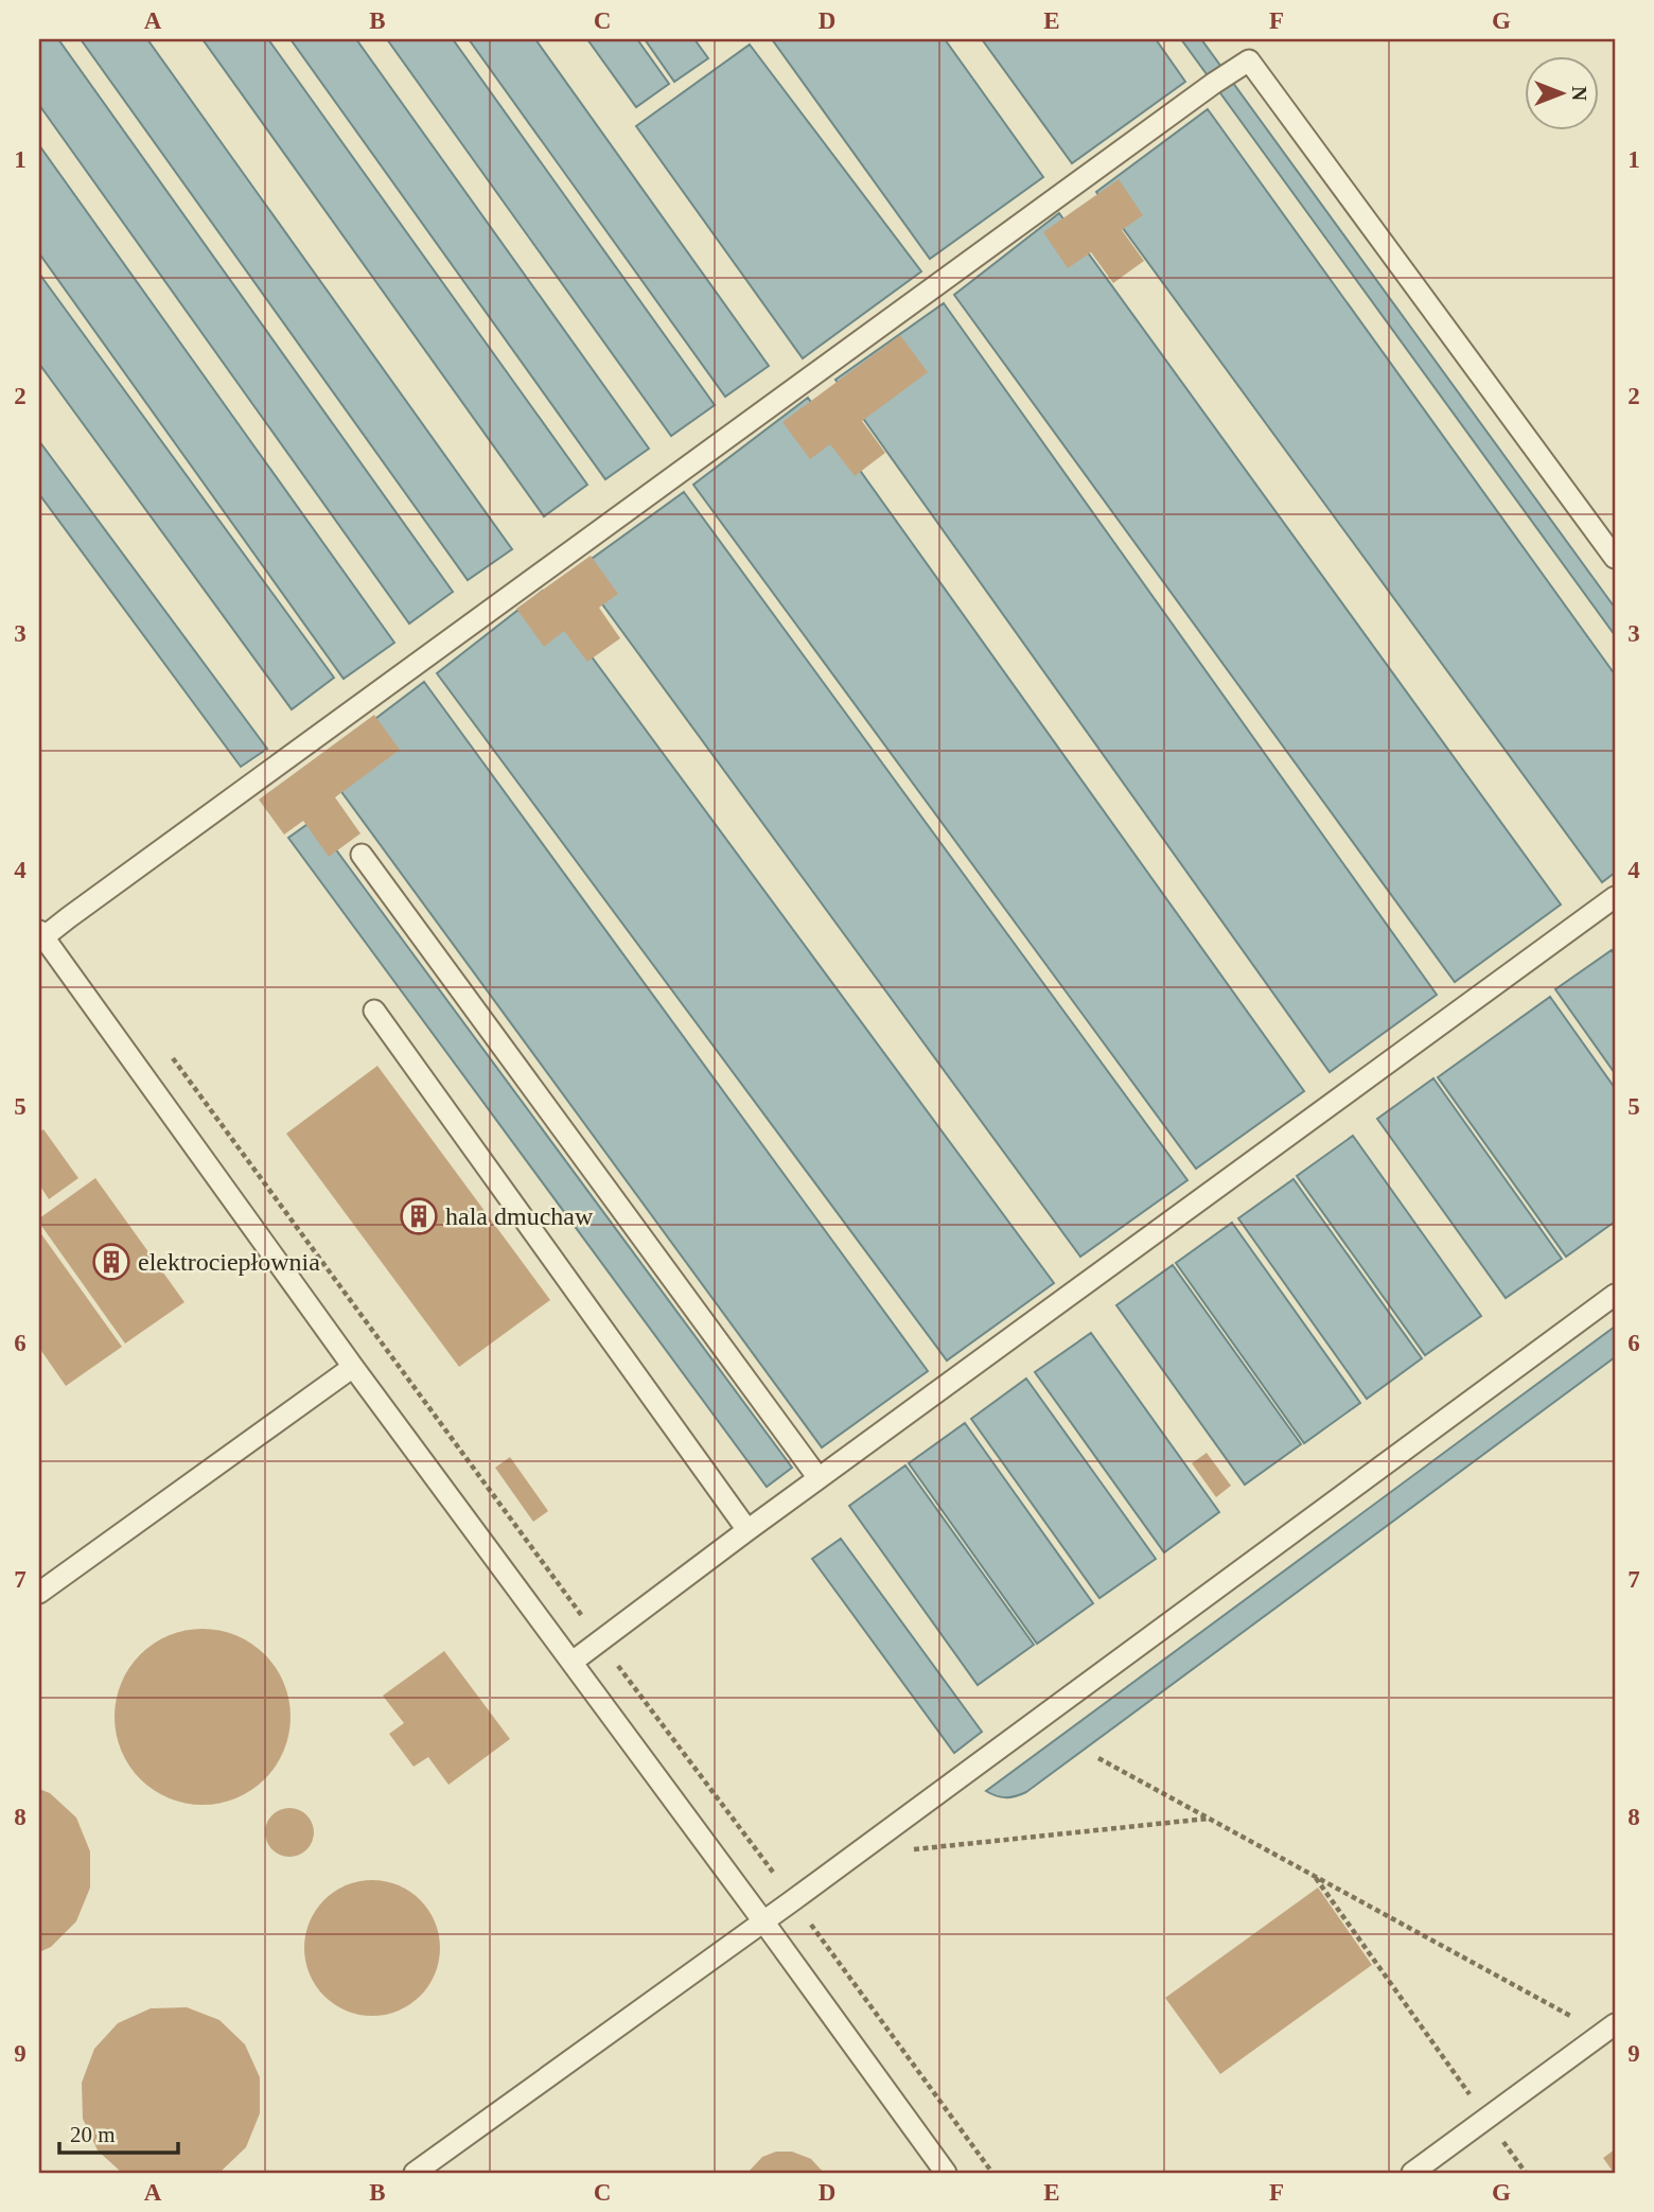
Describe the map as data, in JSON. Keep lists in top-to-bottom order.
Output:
{
  "places": {
    "building": ["hala dmuchaw", "elektrociepłownia"]
  },
  "scale_bar": "20 m",
  "north": "right",
  "grid": {
    "columns": [
      "A",
      "B",
      "C",
      "D",
      "E",
      "F",
      "G"
    ],
    "rows": [
      "1",
      "2",
      "3",
      "4",
      "5",
      "6",
      "7",
      "8",
      "9"
    ]
  }
}
